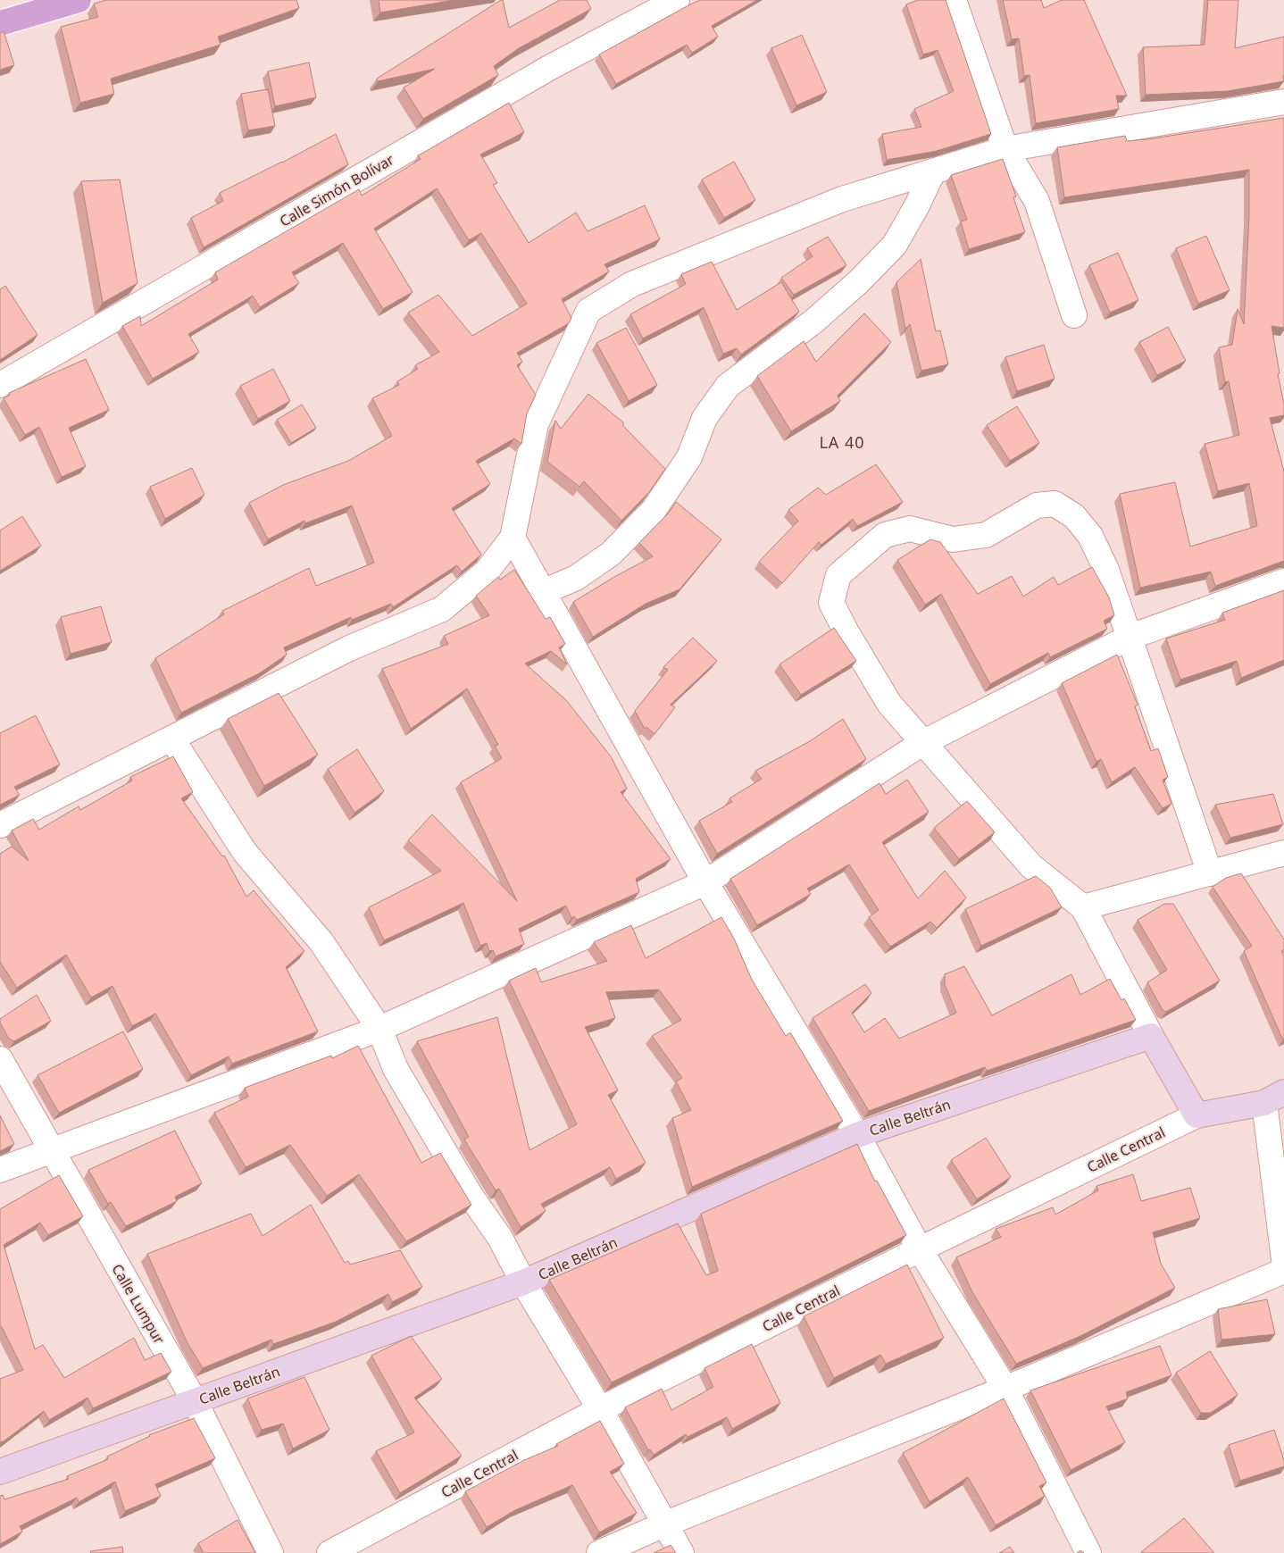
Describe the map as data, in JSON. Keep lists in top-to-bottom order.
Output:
{
  "streets": {
    "main road": ["Calle Beltrán", "Calle Central"],
    "street": ["Calle Simón Bolívar", "Calle Lumpur"]
  },
  "crossings": [
    ["Calle Beltrán", "Calle Lumpur"]
  ],
  "districts": ["LA 40"]
}
